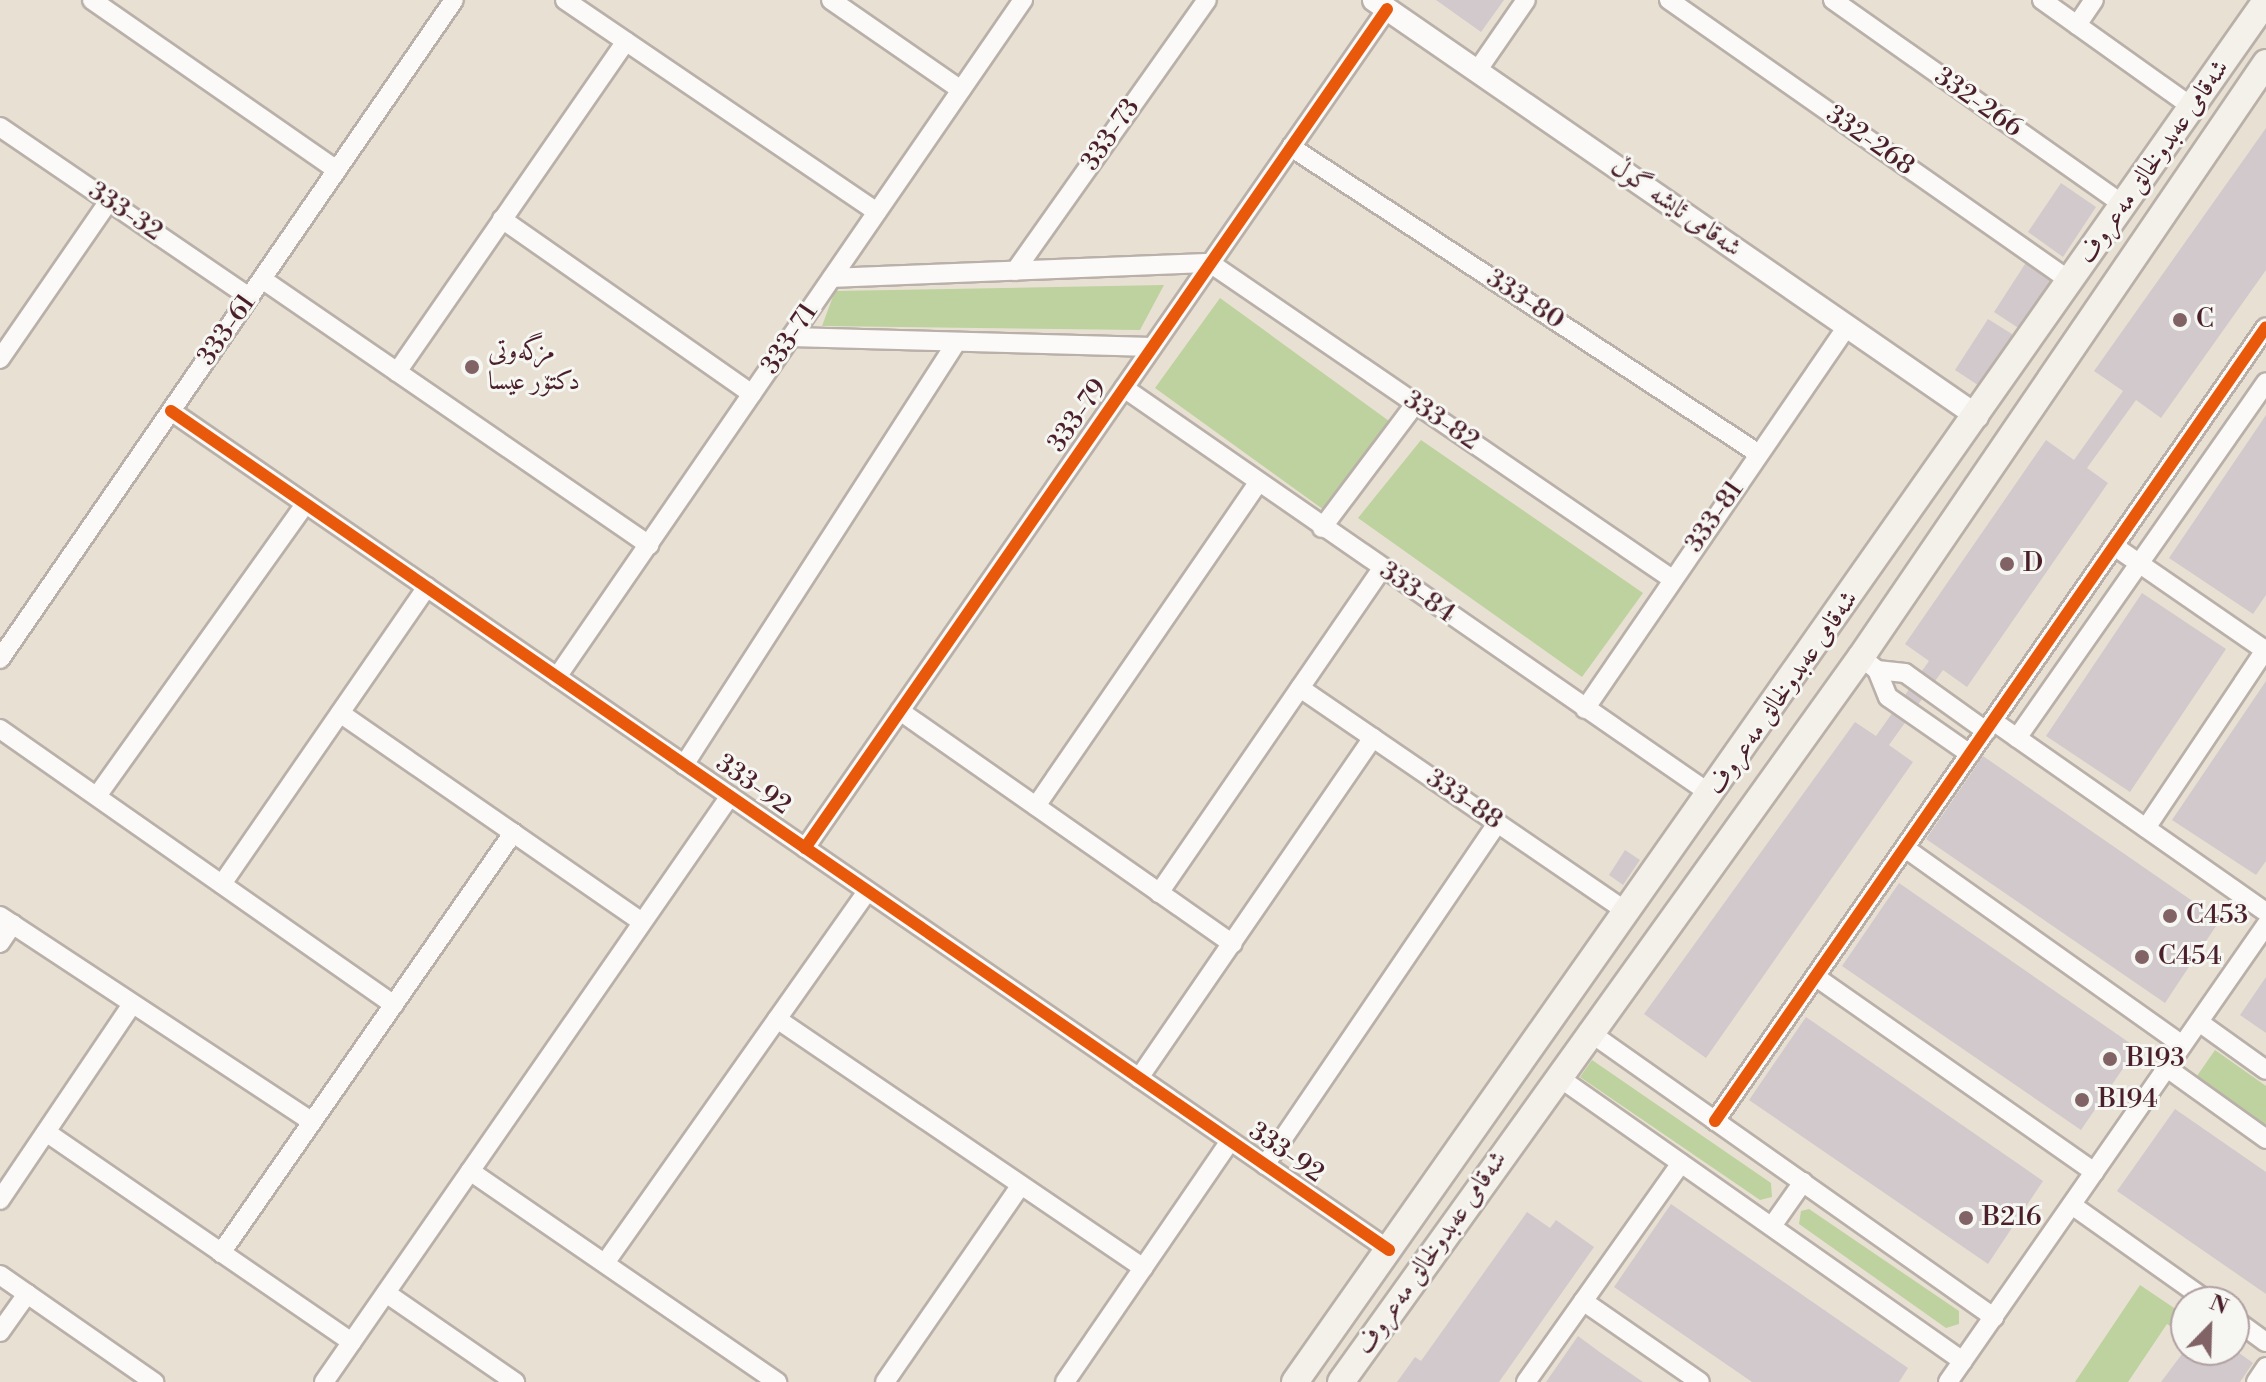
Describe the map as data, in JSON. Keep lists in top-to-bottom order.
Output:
{
  "streets": {
    "main road": ["شەقامی عەبدولخالق مەعروف"],
    "street": [
      "332-266",
      "333-73",
      "332-268",
      "شەقامی ئایشە گوڵ",
      "333-32",
      "333-80",
      "333-61",
      "333-71",
      "333-79",
      "333-82",
      "333-81",
      "333-84",
      "333-92",
      "333-88"
    ]
  },
  "crossings": [
    ["332-266", "شەقامی عەبدولخالق مەعروف"],
    ["332-268", "شەقامی عەبدولخالق مەعروف"],
    ["شەقامی عەبدولخالق مەعروف", "شەقامی ئایشە گوڵ"],
    ["شەقامی عەبدولخالق مەعروف", "333-84"],
    ["شەقامی عەبدولخالق مەعروف", "333-92"],
    ["شەقامی عەبدولخالق مەعروف", "333-88"],
    ["شەقامی ئایشە گوڵ", "333-79"],
    ["شەقامی ئایشە گوڵ", "333-81"],
    ["333-32", "333-61"],
    ["333-80", "333-79"],
    ["333-80", "333-81"],
    ["333-61", "333-92"],
    ["333-71", "333-92"],
    ["333-79", "333-82"],
    ["333-79", "333-84"],
    ["333-79", "333-92"],
    ["333-82", "333-81"],
    ["333-81", "333-84"]
  ],
  "places": [
    "C",
    "مزگەوتی دکتۆر عیسا",
    "D",
    "C453",
    "C454",
    "B193",
    "B194",
    "B216"
  ],
  "north": "top right"
}
